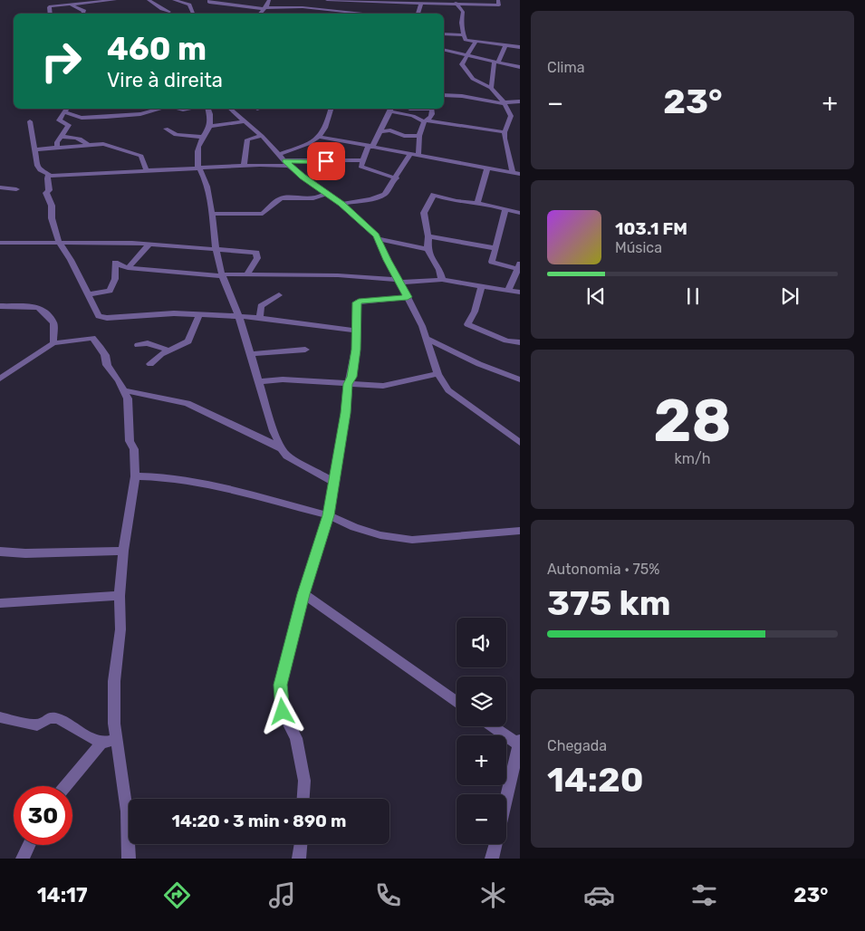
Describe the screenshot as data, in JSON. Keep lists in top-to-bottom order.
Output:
{
  "page": {
    "tile": [
      "Clima",
      ["28", "km/h"],
      ["Autonomia · 75%", "375 km"],
      ["Chegada", "14:20"]
    ],
    "turn": ["460 m", "Vire à direita"],
    "heat": ["−", "23°", "+"],
    "song": ["103.1 FM", "Música"],
    "map_buttons": ["+", "−"],
    "limit": "30",
    "trip": "14:20 · 3 min · 890 m",
    "tabs": ["14:17", "23°"]
  }
}
